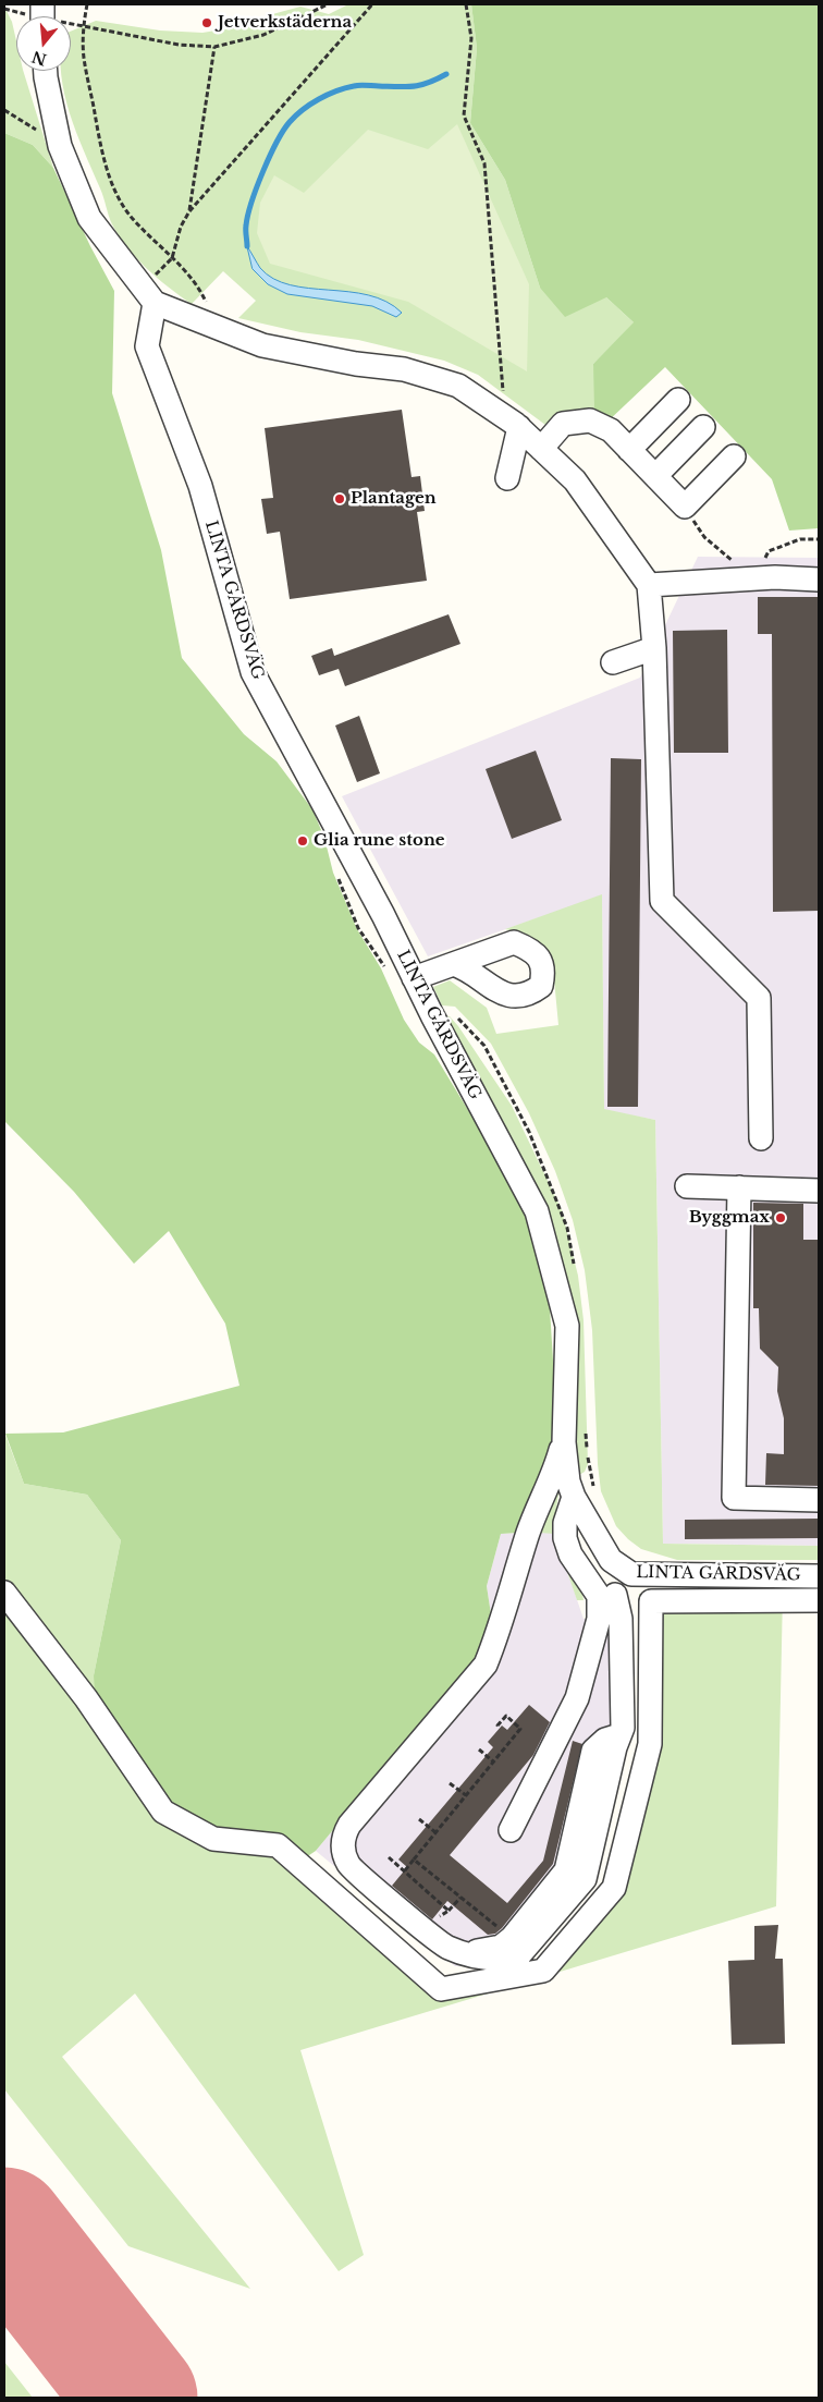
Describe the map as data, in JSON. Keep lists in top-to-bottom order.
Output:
{
  "streets": {
    "street": ["LINTA GÅRDSVÄG"]
  },
  "places": [
    "Jetverkstäderna",
    "Plantagen",
    "Glia rune stone",
    "Byggmax"
  ],
  "north": "bottom"
}
